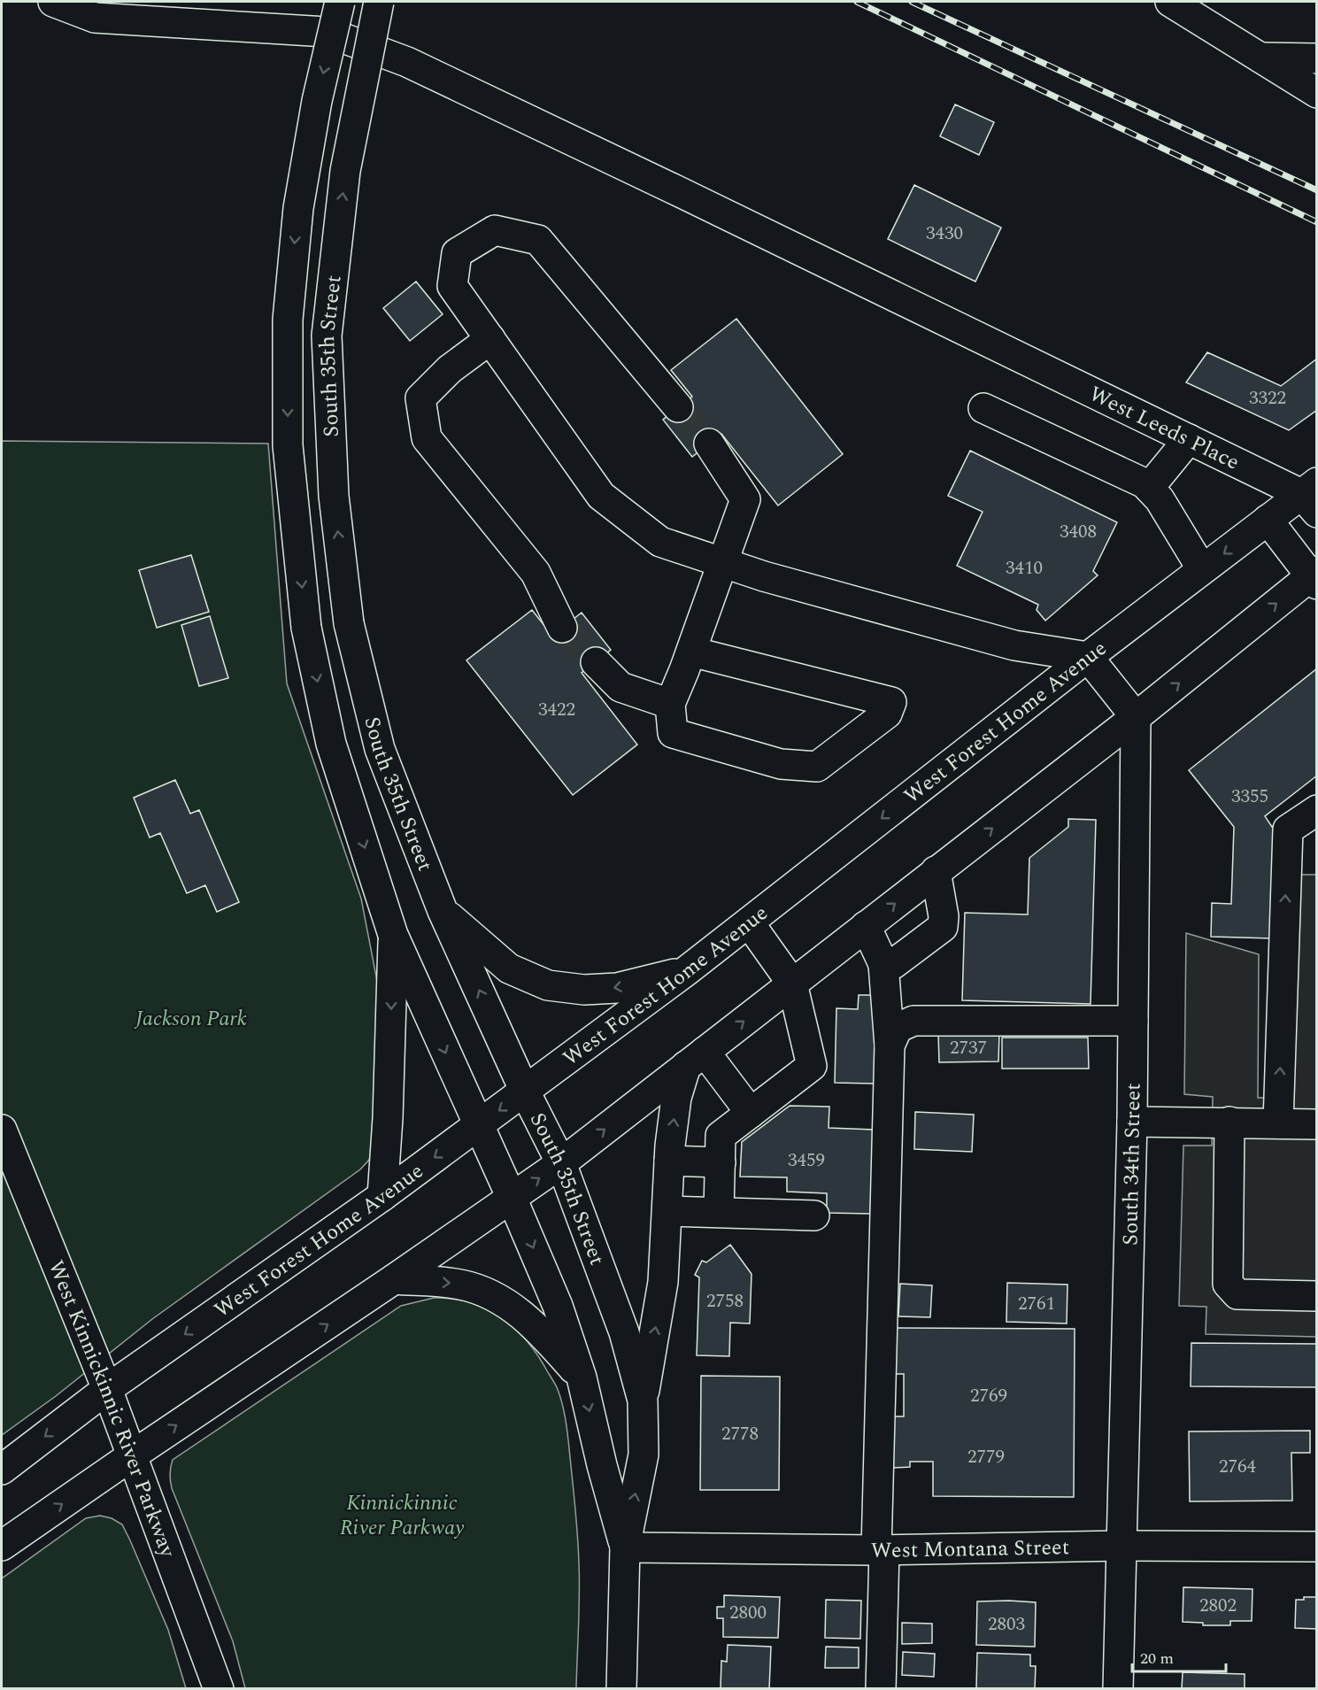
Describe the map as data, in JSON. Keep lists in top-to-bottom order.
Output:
{
  "streets": {
    "main road": [
      "South 35th Street",
      "West Leeds Place",
      "West Forest Home Avenue",
      "South 34th Street",
      "West Kinnickinnic River Parkway",
      "West Montana Street"
    ]
  },
  "crossings": [
    ["South 35th Street", "West Forest Home Avenue"],
    ["South 35th Street", "West Montana Street"],
    ["West Leeds Place", "West Forest Home Avenue"],
    ["West Forest Home Avenue", "West Kinnickinnic River Parkway"],
    ["South 34th Street", "West Montana Street"]
  ],
  "parks": ["Jackson Park", "Kinnickinnic River Parkway"],
  "house_numbers": [
    "3430",
    "3322",
    "3408",
    "3410",
    "3422",
    "3355",
    "2737",
    "3459",
    "2758",
    "2761",
    "2769",
    "2778",
    "2779",
    "2764",
    "2802",
    "2800",
    "2803"
  ],
  "scale_bar": "20 m"
}
